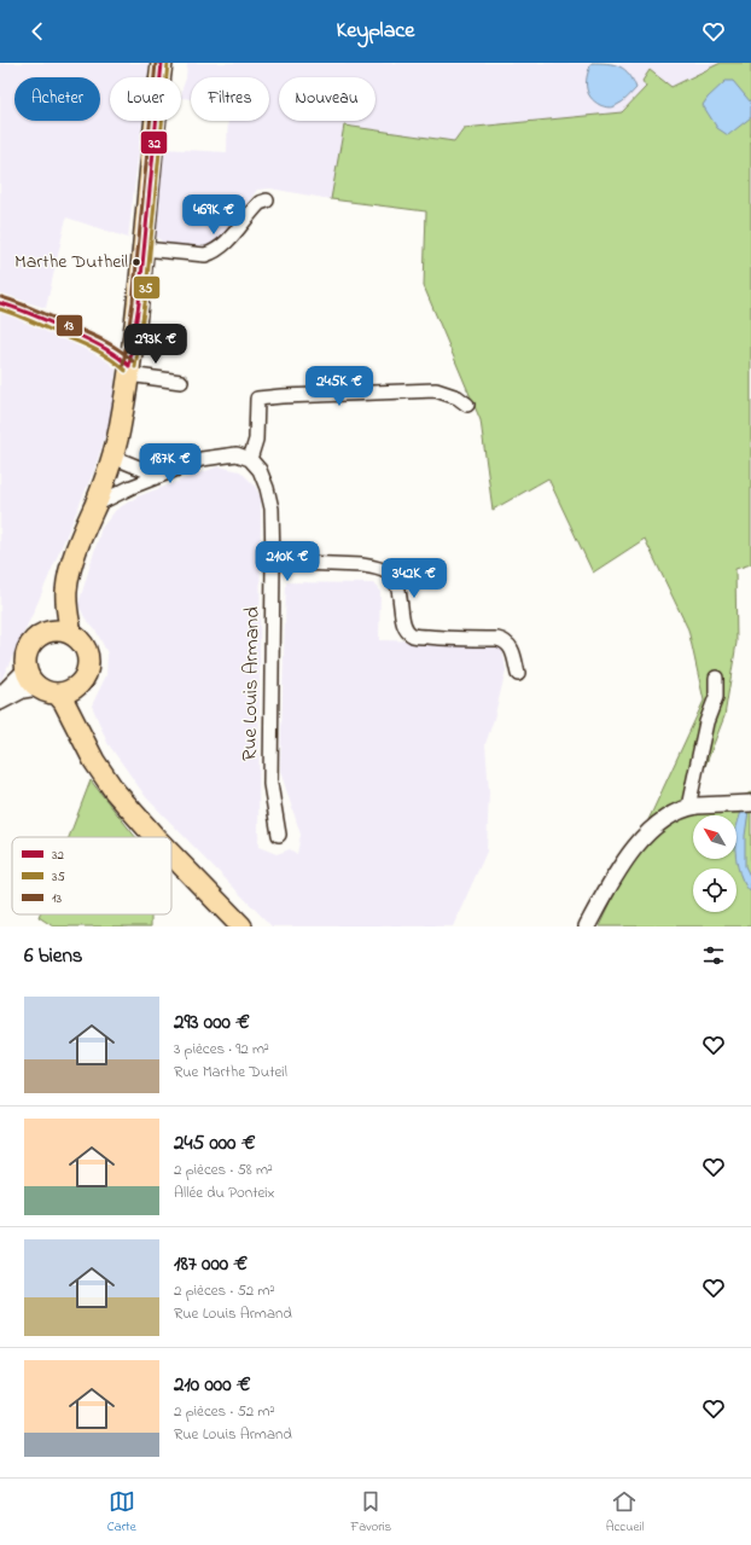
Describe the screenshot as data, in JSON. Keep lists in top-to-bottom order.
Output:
{
  "streets": {
    "street": ["Rue Louis Armand"]
  },
  "places": ["Marthe Dutheil"],
  "lines": ["transit line 32", "transit line 35", "transit line 13"],
  "legend": ["32", "35", "13"],
  "north": "top left",
  "page": {
    "header": "Keyplace",
    "chip": [
      "Acheter",
      "Louer",
      "Filtres",
      "Nouveau"
    ],
    "price": [
      "469K €",
      "293K €",
      "245K €",
      "187K €",
      "210K €",
      "342K €"
    ],
    "heading": "6 biens",
    "list": [
      {
        "name": "293 000 €",
        "note": "3 pièces · 92 m² · Rue Marthe Duteil"
      },
      {
        "name": "245 000 €",
        "note": "2 pièces · 58 m² · Allée du Ponteix"
      },
      {
        "name": "187 000 €",
        "note": "2 pièces · 52 m² · Rue Louis Armand"
      },
      {
        "name": "210 000 €",
        "note": "2 pièces · 52 m² · Rue Louis Armand"
      }
    ],
    "tabs": ["Carte", "Favoris", "Accueil"]
  }
}
